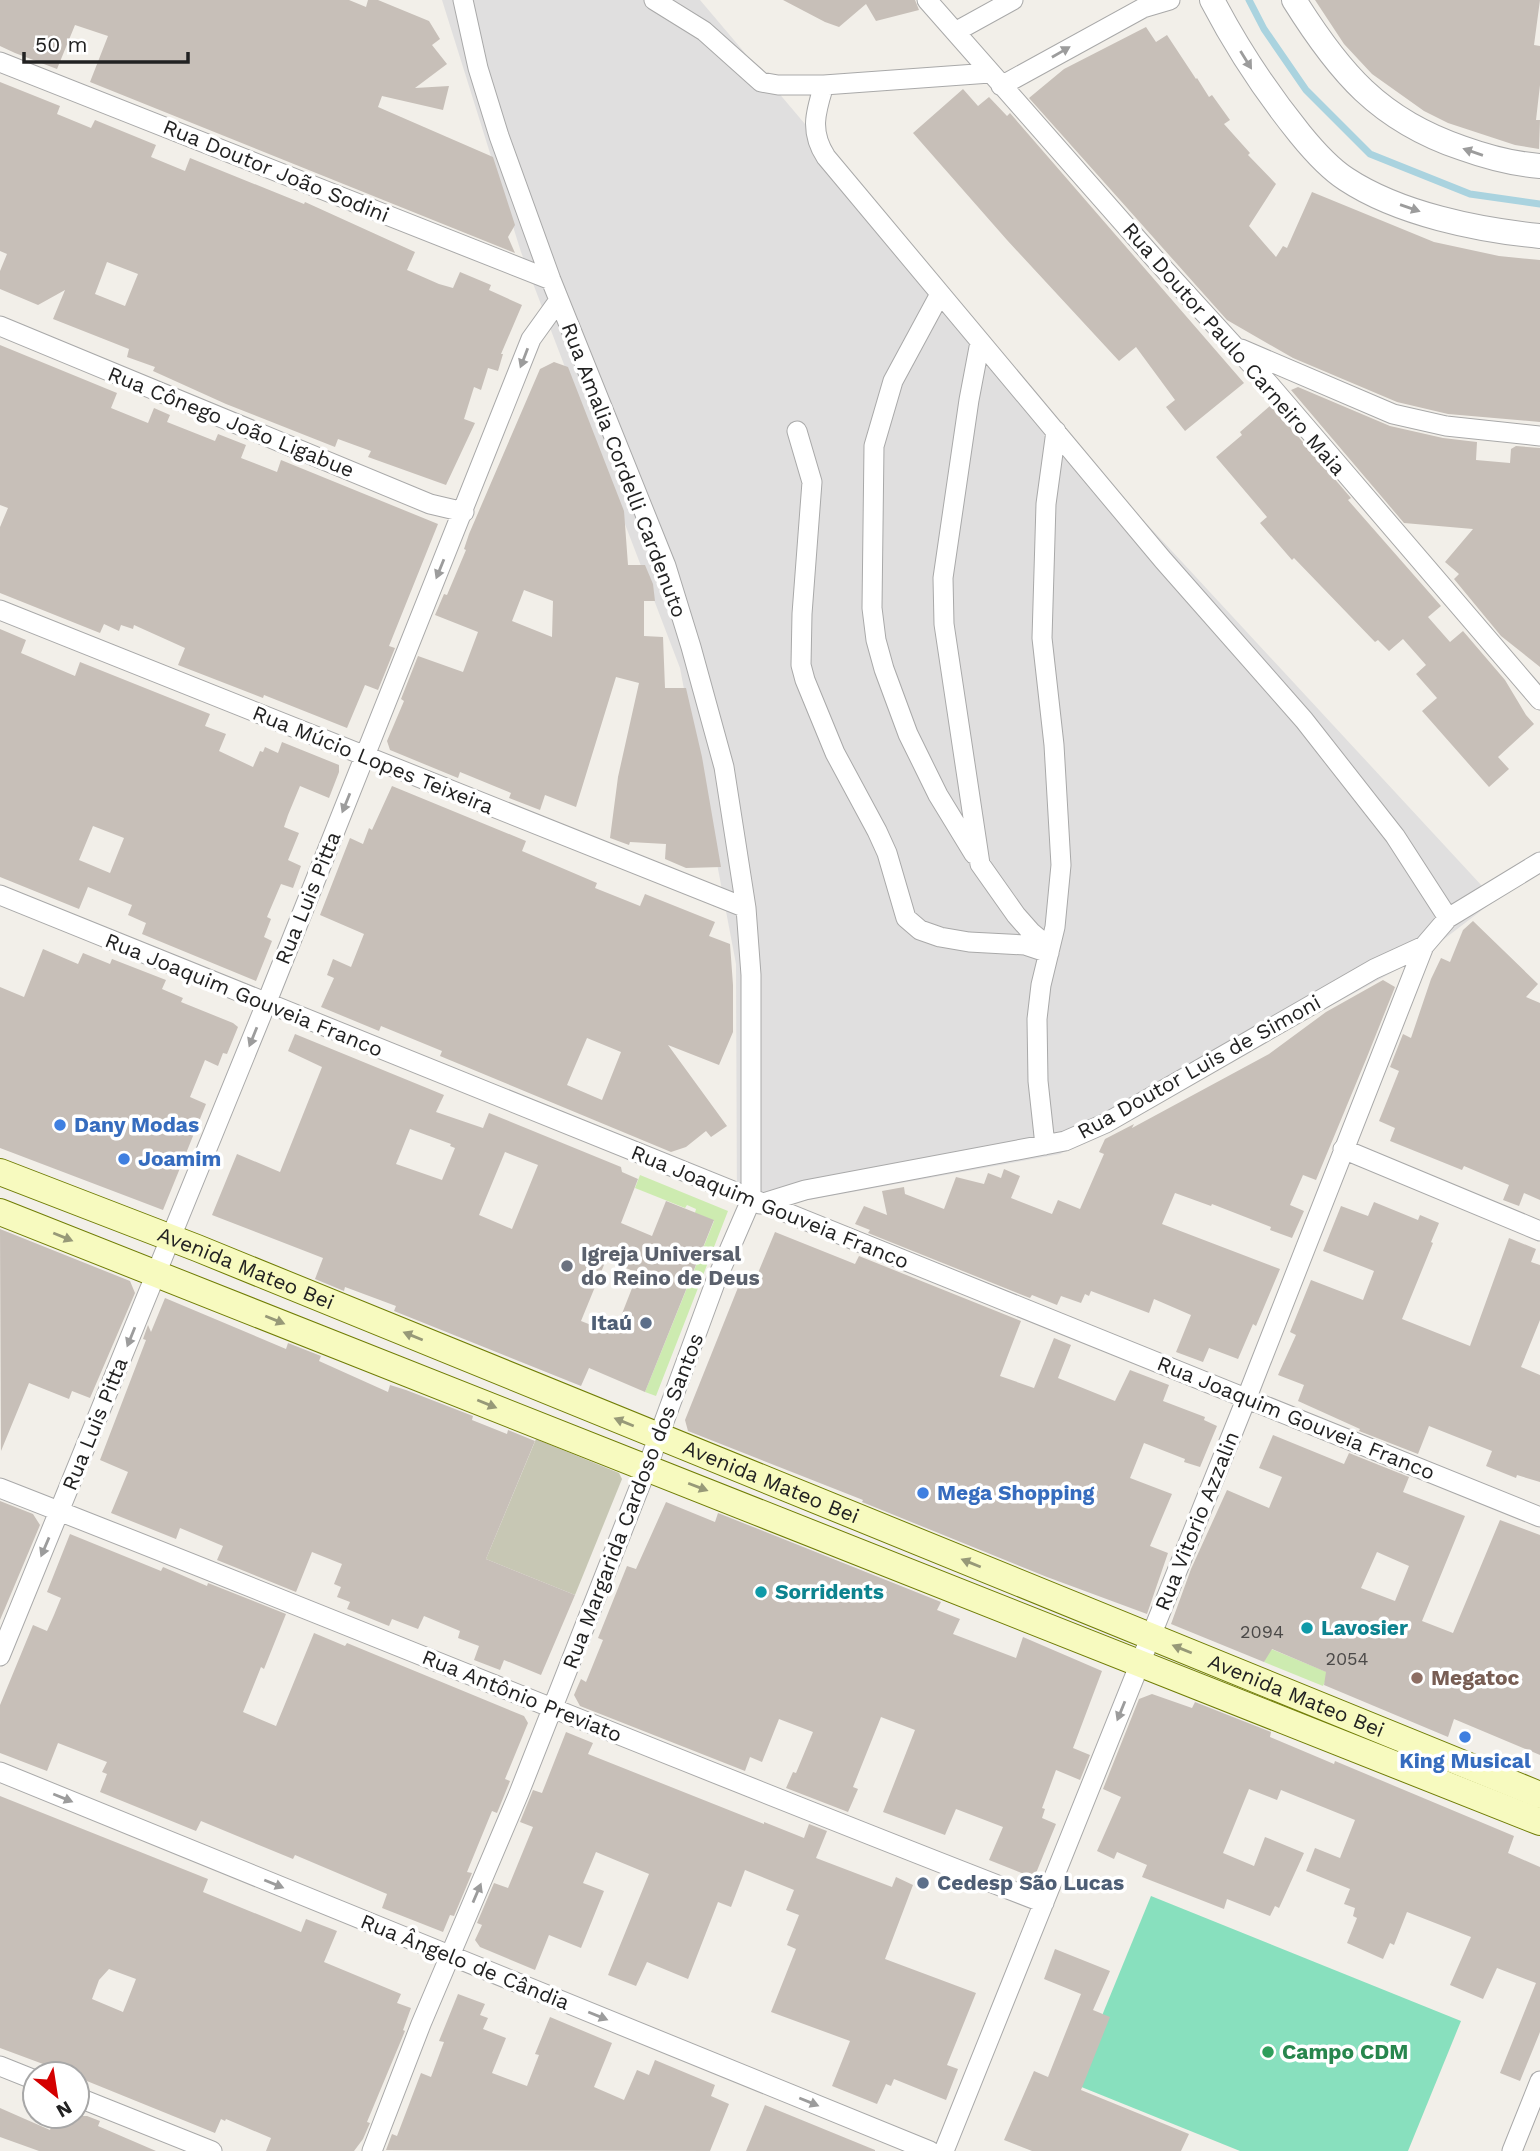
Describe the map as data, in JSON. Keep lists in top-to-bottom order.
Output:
{
  "streets": {
    "main road": ["Avenida Mateo Bei"],
    "street": [
      "Rua Doutor João Sodini",
      "Rua Doutor Paulo Carneiro Maia",
      "Rua Cônego João Ligabue",
      "Rua Amalia Cordelli Cardenuto",
      "Rua Múcio Lopes Teixeira",
      "Rua Luis Pitta",
      "Rua Joaquim Gouveia Franco",
      "Rua Doutor Luis de Simoni",
      "Rua Margarida Cardoso dos Santos",
      "Rua Vitorio Azzalin",
      "Rua Antônio Previato",
      "Rua Ângelo de Cândia"
    ]
  },
  "crossings": [
    ["Rua Doutor João Sodini", "Rua Amalia Cordelli Cardenuto"],
    ["Rua Cônego João Ligabue", "Rua Luis Pitta"],
    ["Rua Amalia Cordelli Cardenuto", "Rua Múcio Lopes Teixeira"],
    ["Rua Amalia Cordelli Cardenuto", "Rua Luis Pitta"],
    ["Rua Amalia Cordelli Cardenuto", "Rua Joaquim Gouveia Franco"],
    ["Rua Amalia Cordelli Cardenuto", "Rua Doutor Luis de Simoni"],
    ["Rua Amalia Cordelli Cardenuto", "Rua Margarida Cardoso dos Santos"],
    ["Rua Múcio Lopes Teixeira", "Rua Luis Pitta"],
    ["Rua Luis Pitta", "Rua Joaquim Gouveia Franco"],
    ["Rua Luis Pitta", "Avenida Mateo Bei"],
    ["Rua Luis Pitta", "Rua Antônio Previato"],
    ["Rua Joaquim Gouveia Franco", "Rua Doutor Luis de Simoni"],
    ["Rua Joaquim Gouveia Franco", "Rua Margarida Cardoso dos Santos"],
    ["Rua Joaquim Gouveia Franco", "Rua Vitorio Azzalin"],
    ["Rua Doutor Luis de Simoni", "Rua Margarida Cardoso dos Santos"],
    ["Rua Doutor Luis de Simoni", "Rua Vitorio Azzalin"],
    ["Avenida Mateo Bei", "Rua Margarida Cardoso dos Santos"],
    ["Avenida Mateo Bei", "Rua Vitorio Azzalin"],
    ["Rua Margarida Cardoso dos Santos", "Rua Antônio Previato"],
    ["Rua Margarida Cardoso dos Santos", "Rua Ângelo de Cândia"],
    ["Rua Vitorio Azzalin", "Rua Antônio Previato"]
  ],
  "one_way": ["Rua Luis Pitta", "Rua Ângelo de Cândia"],
  "places": [
    "Dany Modas",
    "Joamim",
    "Igreja Universal do Reino de Deus",
    "Itaú",
    "Mega Shopping",
    "Sorridents",
    "Lavosier",
    "Megatoc",
    "King Musical",
    "Cedesp São Lucas",
    "Campo CDM"
  ],
  "house_numbers": ["2094", "2054"],
  "scale_bar": "50 m",
  "north": "bottom right"
}
